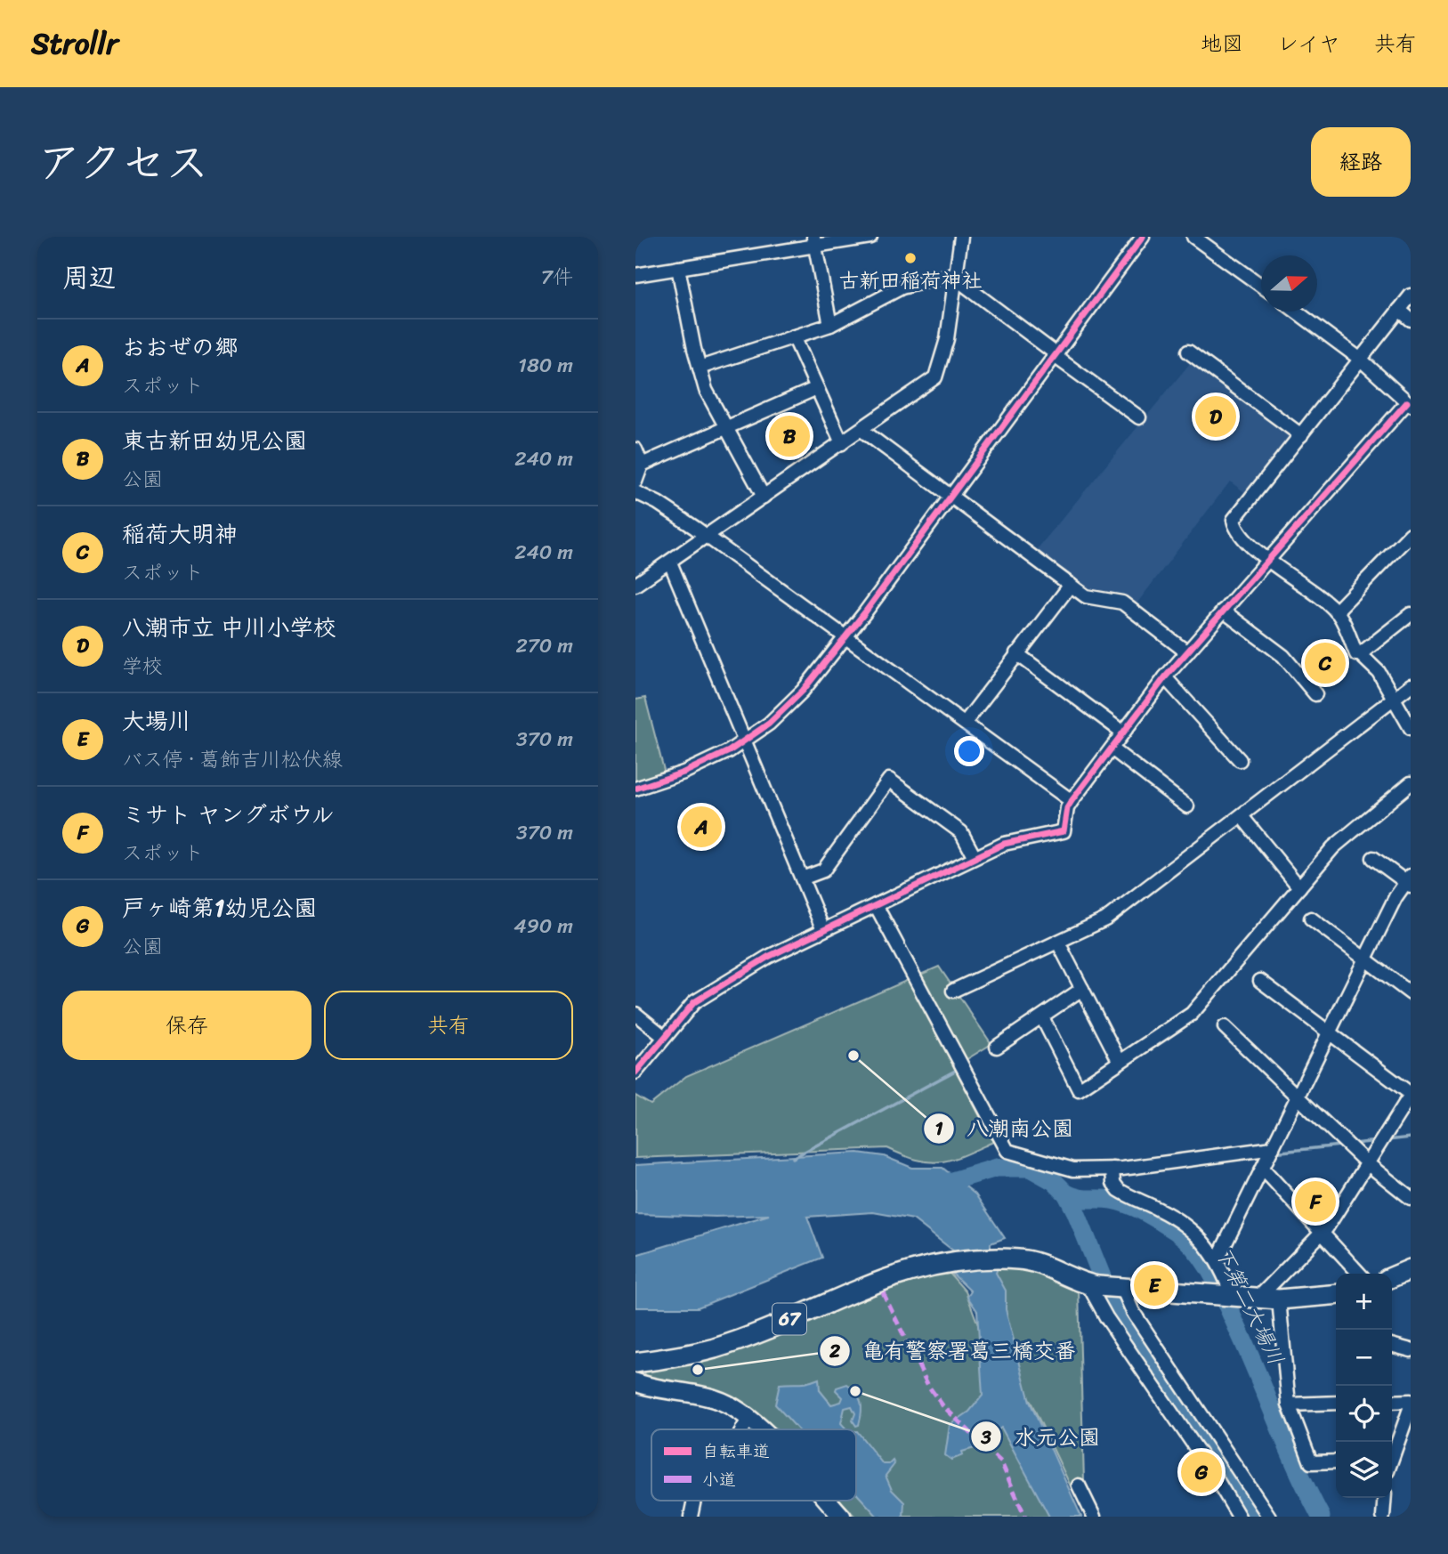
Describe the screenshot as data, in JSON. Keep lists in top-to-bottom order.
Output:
{
  "streets": {
    "main road": ["67"]
  },
  "water": ["下第二大場川"],
  "places": [
    "古新田稲荷神社",
    "八潮南公園",
    "亀有警察署葛三橋交番",
    "水元公園"
  ],
  "legend": ["自転車道", "小道"],
  "north": "right",
  "page": {
    "header": "Strollr",
    "nav": ["地図", "レイヤ", "共有"],
    "title": "アクセス",
    "buttons": [
      "経路",
      ["保存", "共有"]
    ],
    "heading": ["周辺", "7件"],
    "list": [
      {
        "mark": "A",
        "name": "おおぜの郷",
        "note": "スポット",
        "value": "180 m"
      },
      {
        "mark": "B",
        "name": "東古新田幼児公園",
        "note": "公園",
        "value": "240 m"
      },
      {
        "mark": "C",
        "name": "稲荷大明神",
        "note": "スポット",
        "value": "240 m"
      },
      {
        "mark": "D",
        "name": "八潮市立 中川小学校",
        "note": "学校",
        "value": "270 m"
      },
      {
        "mark": "E",
        "name": "大場川",
        "note": "バス停 · 葛飾吉川松伏線",
        "value": "370 m"
      },
      {
        "mark": "F",
        "name": "ミサト ヤングボウル",
        "note": "スポット",
        "value": "370 m"
      },
      {
        "mark": "G",
        "name": "戸ヶ崎第1幼児公園",
        "note": "公園",
        "value": "490 m"
      }
    ],
    "pins": [
      "D",
      "B",
      "C",
      "A",
      "F",
      "E",
      "G"
    ],
    "map_buttons": ["+", "−"]
  }
}
